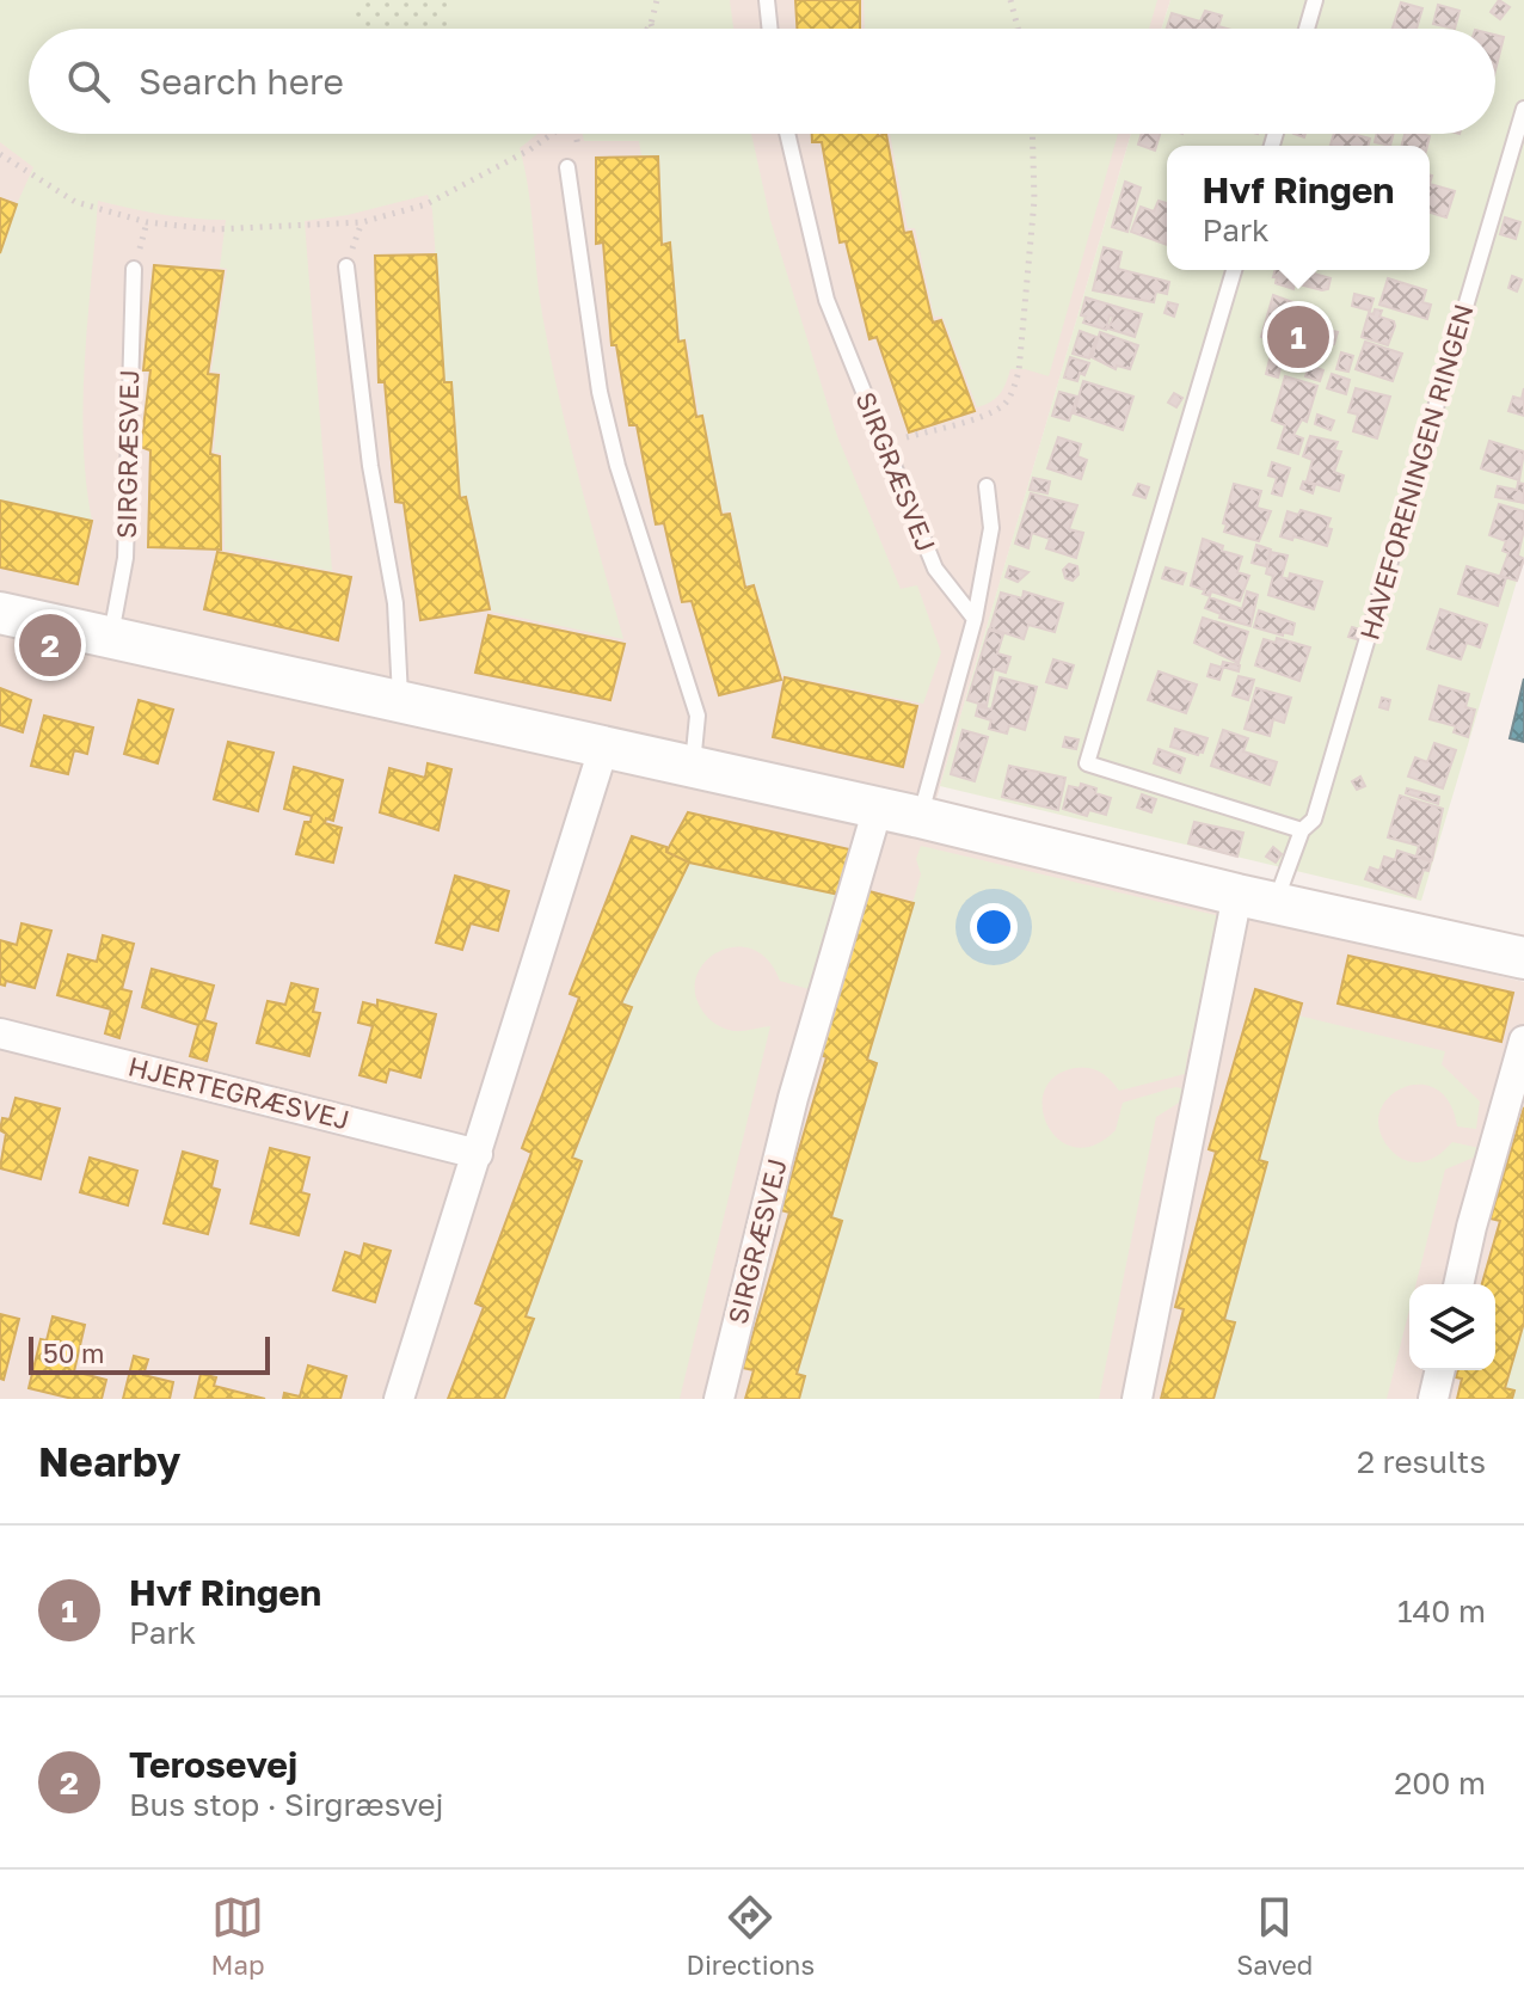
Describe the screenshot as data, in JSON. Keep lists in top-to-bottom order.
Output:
{
  "streets": {
    "street": ["SIRGRÆSVEJ", "HJERTEGRÆSVEJ"],
    "lane": ["HAVEFORENINGEN RINGEN"]
  },
  "scale_bar": "50 m",
  "page": {
    "search": "Search here",
    "popup": ["Hvf Ringen", "Park"],
    "pins": ["1", "2"],
    "scale": "50 m",
    "heading": ["Nearby", "2 results"],
    "list": [
      {
        "mark": "1",
        "name": "Hvf Ringen",
        "note": "Park",
        "value": "140 m"
      },
      {
        "mark": "2",
        "name": "Terosevej",
        "note": "Bus stop · Sirgræsvej",
        "value": "200 m"
      }
    ],
    "nav": ["Map", "Directions", "Saved"]
  }
}
